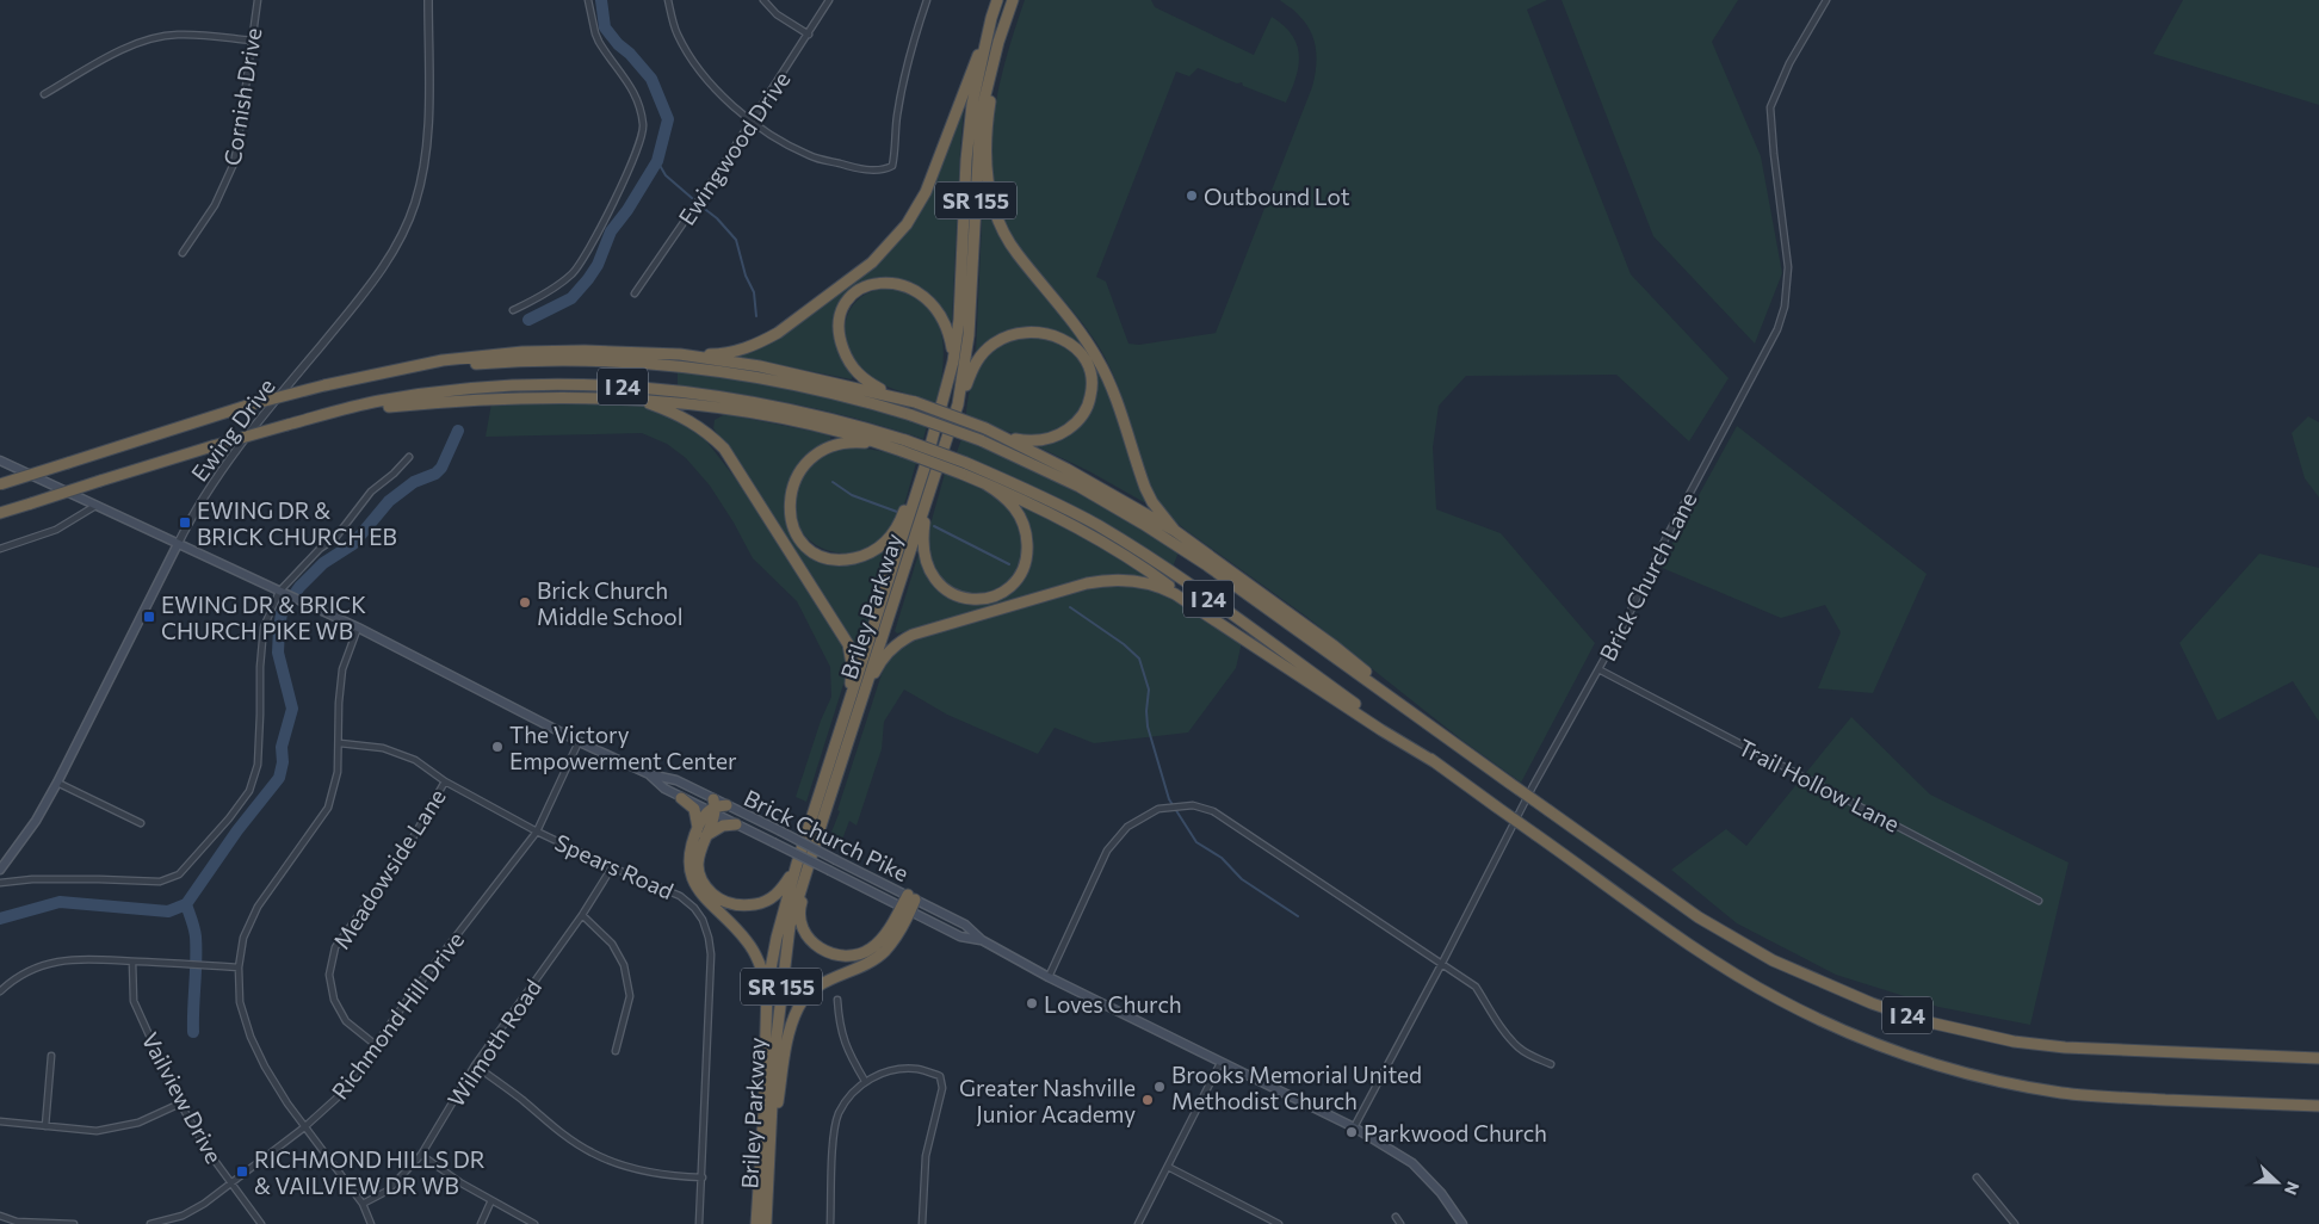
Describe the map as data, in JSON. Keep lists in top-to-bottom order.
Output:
{
  "streets": {
    "highway": ["SR 155", "I 24", "Briley Parkway"],
    "main road": ["Ewing Drive", "Brick Church Pike"],
    "street": [
      "Cornish Drive",
      "Ewingwood Drive",
      "Brick Church Lane",
      "Trail Hollow Lane",
      "Spears Road",
      "Meadowside Lane",
      "Richmond Hill Drive",
      "Wilmoth Road",
      "Vailview Drive"
    ]
  },
  "crossings": [
    ["Ewing Drive", "Brick Church Pike"],
    ["Brick Church Lane", "Trail Hollow Lane"],
    ["Brick Church Lane", "Brick Church Pike"],
    ["Brick Church Pike", "Richmond Hill Drive"],
    ["Spears Road", "Meadowside Lane"],
    ["Spears Road", "Richmond Hill Drive"],
    ["Spears Road", "Wilmoth Road"],
    ["Meadowside Lane", "Richmond Hill Drive"],
    ["Richmond Hill Drive", "Vailview Drive"]
  ],
  "places": {
    "other": [
      "Outbound Lot",
      "Brick Church Middle School",
      "The Victory Empowerment Center",
      "Loves Church",
      "Brooks Memorial United Methodist Church",
      "Greater Nashville Junior Academy",
      "Parkwood Church"
    ],
    "transit": ["EWING DR & BRICK CHURCH EB", "EWING DR & BRICK CHURCH PIKE WB", "RICHMOND HILLS DR & VAILVIEW DR WB"]
  },
  "north": "right"
}
